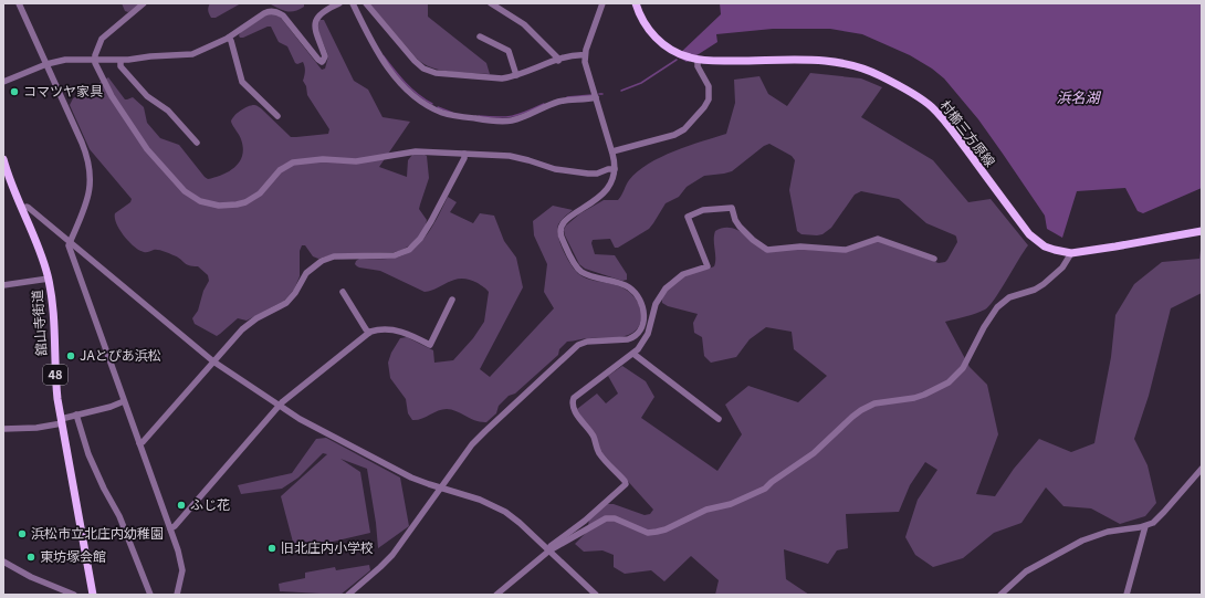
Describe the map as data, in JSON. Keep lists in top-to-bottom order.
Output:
{
  "streets": {
    "main road": ["村櫛三方原線", "舘山寺街道", "48"]
  },
  "water": ["浜名湖"],
  "places": [
    "コマツヤ家具",
    "JAとぴあ浜松",
    "ふじ花",
    "浜松市立北庄内幼稚園",
    "旧北庄内小学校",
    "東坊塚会館"
  ]
}
